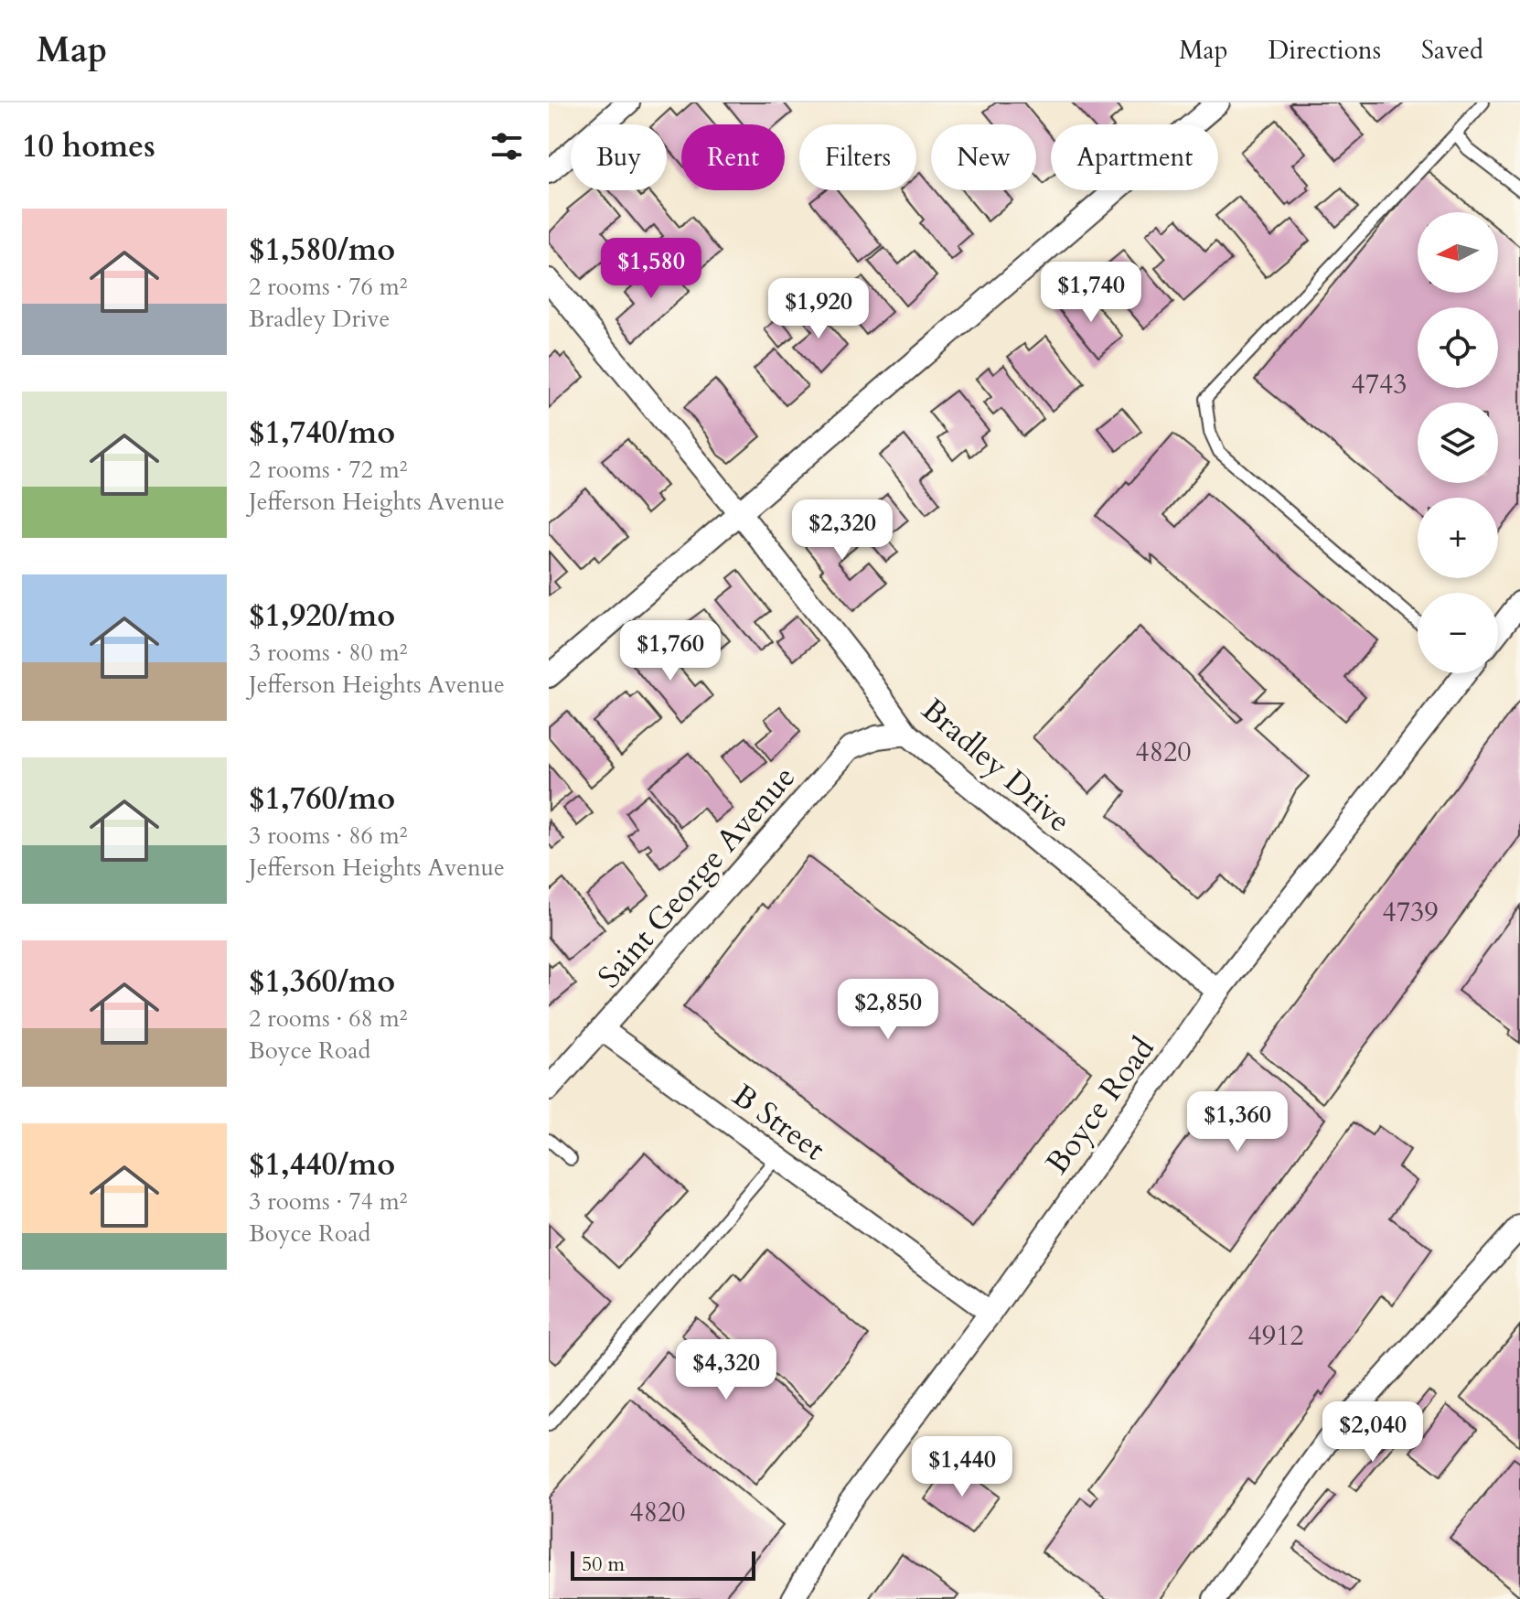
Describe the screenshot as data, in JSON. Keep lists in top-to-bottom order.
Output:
{
  "streets": {
    "street": [
      "Bradley Drive",
      "Saint George Avenue",
      "Boyce Road",
      "B Street"
    ]
  },
  "crossings": [
    ["Bradley Drive", "Saint George Avenue"],
    ["Bradley Drive", "Boyce Road"],
    ["Saint George Avenue", "B Street"],
    ["Boyce Road", "B Street"]
  ],
  "house_numbers": [
    "4743",
    "4820",
    "4739",
    "4912",
    "4820"
  ],
  "scale_bar": "50 m",
  "north": "left",
  "page": {
    "header": "Map",
    "nav": ["Map", "Directions", "Saved"],
    "heading": "10 homes",
    "chip": [
      "Buy",
      "Rent",
      "Filters",
      "New",
      "Apartment"
    ],
    "list": [
      {
        "name": "$1,580/mo",
        "note": "2 rooms · 76 m² · Bradley Drive"
      },
      {
        "name": "$1,740/mo",
        "note": "2 rooms · 72 m² · Jefferson Heights Avenue"
      },
      {
        "name": "$1,920/mo",
        "note": "3 rooms · 80 m² · Jefferson Heights Avenue"
      },
      {
        "name": "$1,760/mo",
        "note": "3 rooms · 86 m² · Jefferson Heights Avenue"
      },
      {
        "name": "$1,360/mo",
        "note": "2 rooms · 68 m² · Boyce Road"
      },
      {
        "name": "$1,440/mo",
        "note": "3 rooms · 74 m² · Boyce Road"
      }
    ],
    "map_buttons": ["+", "−"],
    "price": [
      "$1,580",
      "$1,740",
      "$1,920",
      "$2,320",
      "$1,760",
      "$2,850",
      "$1,360",
      "$4,320",
      "$2,040",
      "$1,440"
    ],
    "scale": "50 m"
  }
}
